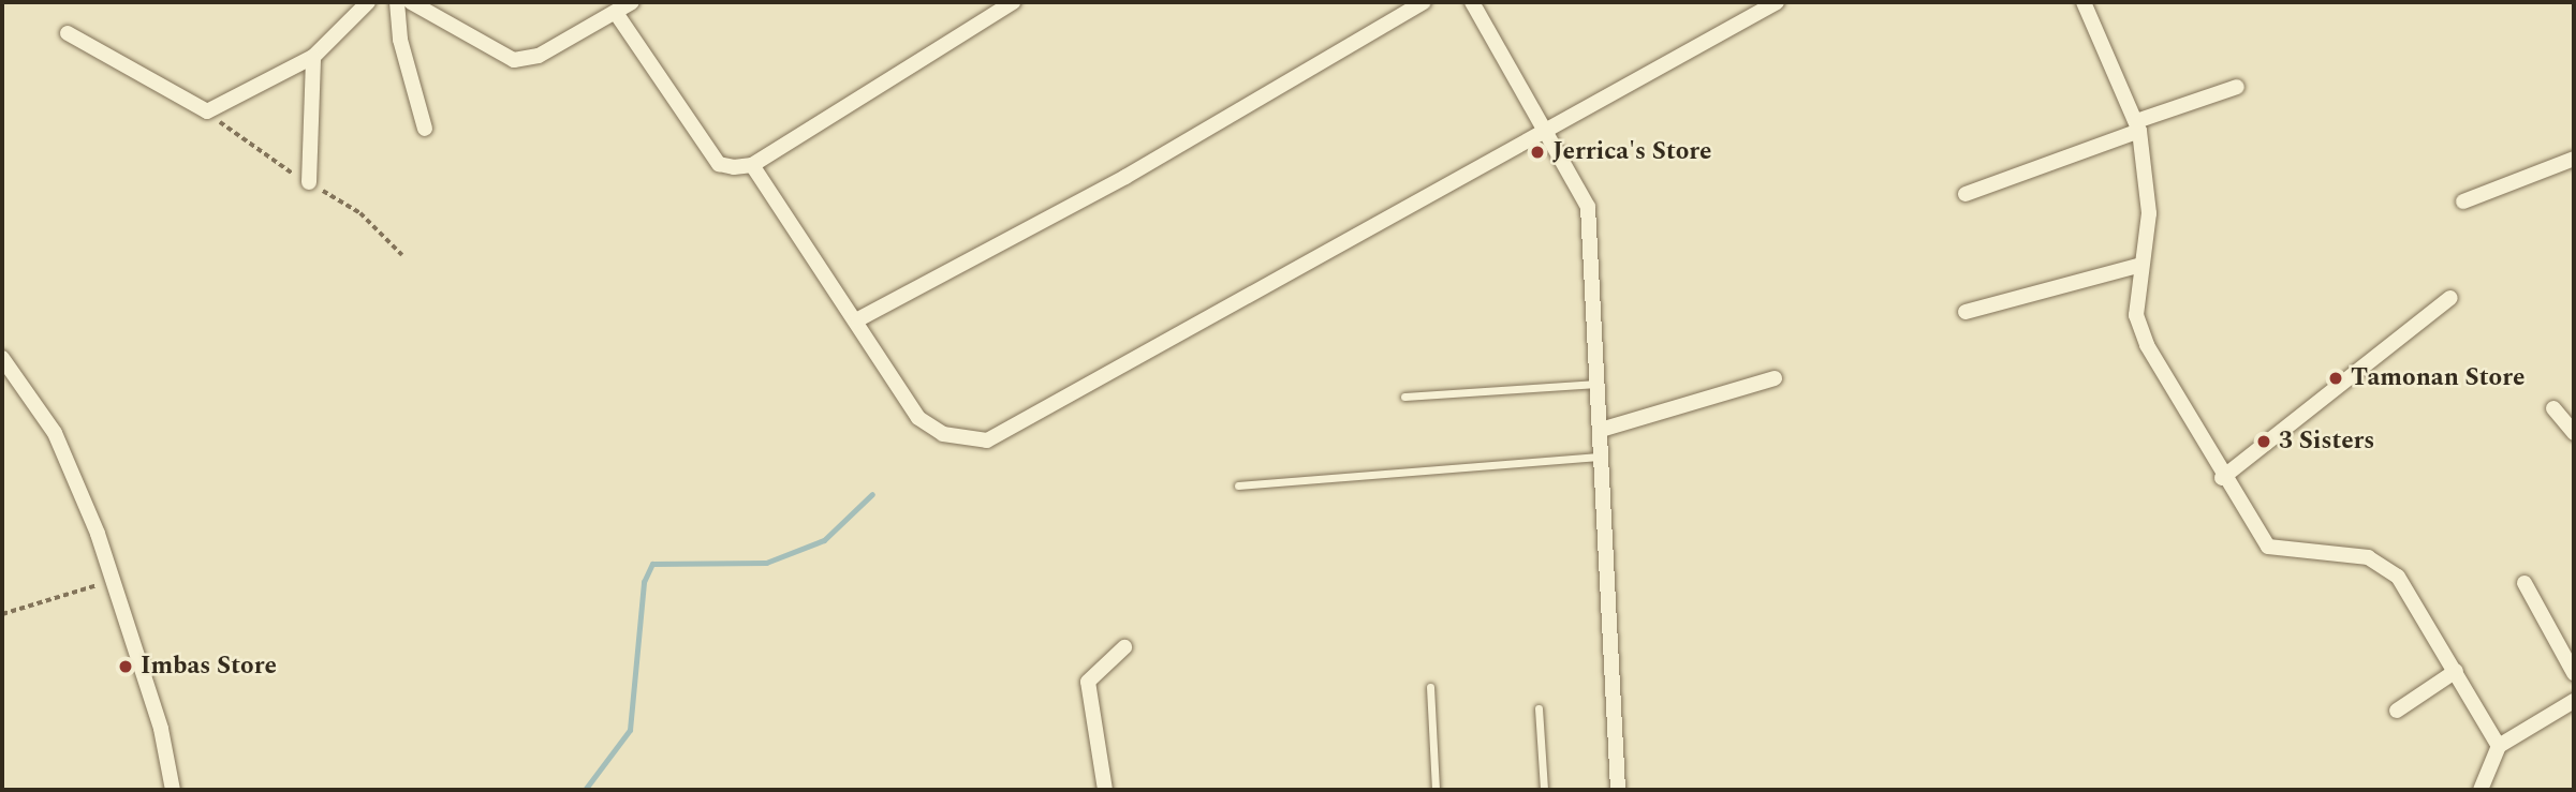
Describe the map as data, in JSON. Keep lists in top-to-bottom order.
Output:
{
  "places": [
    "Jerrica's Store",
    "Tamonan Store",
    "3 Sisters",
    "Imbas Store"
  ]
}
